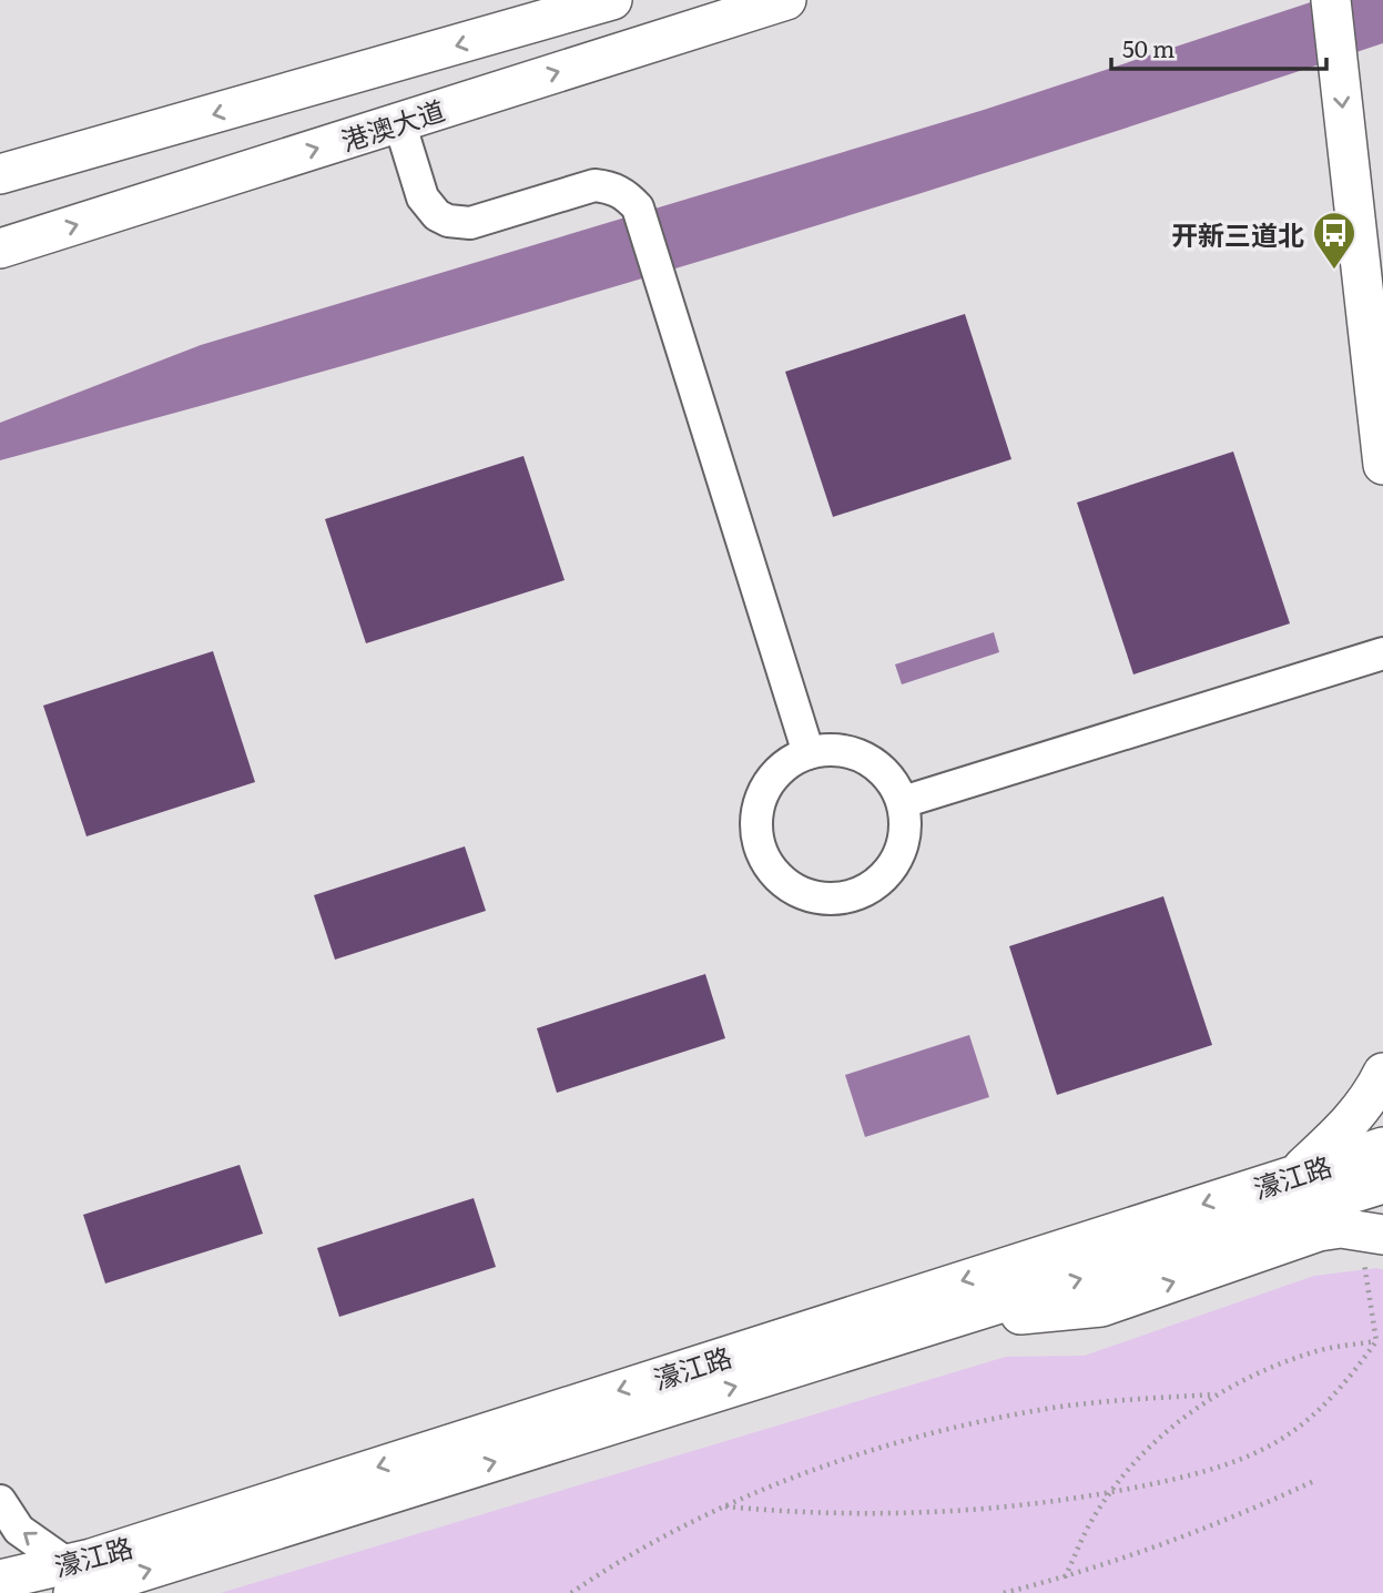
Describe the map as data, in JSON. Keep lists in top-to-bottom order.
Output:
{
  "streets": {
    "main road": ["港澳大道", "濠江路"]
  },
  "places": {
    "bus stop": ["开新三道北"]
  },
  "scale_bar": "50 m"
}
